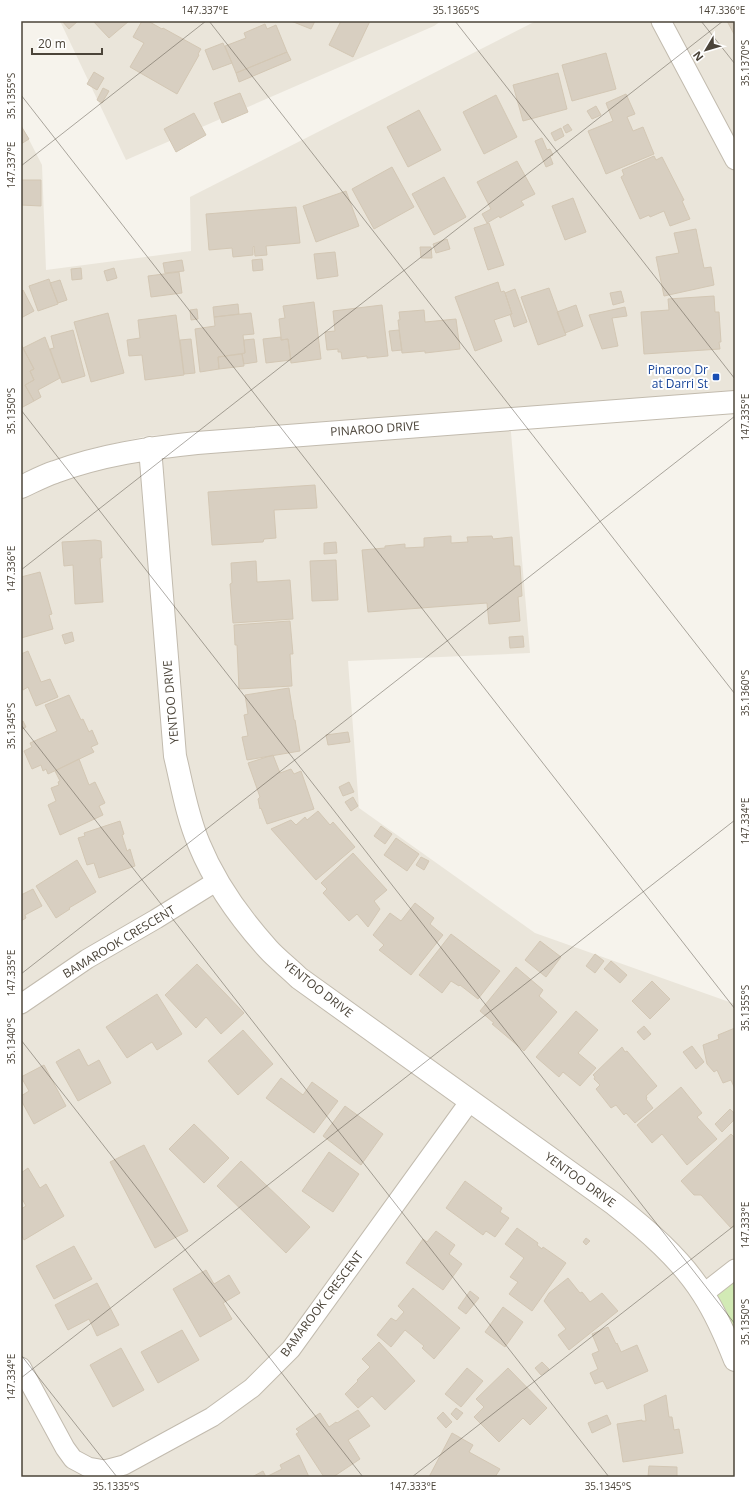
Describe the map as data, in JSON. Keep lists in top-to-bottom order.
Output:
{
  "streets": {
    "street": ["PINAROO DRIVE", "YENTOO DRIVE", "BAMAROOK CRESCENT"]
  },
  "crossings": [
    ["PINAROO DRIVE", "YENTOO DRIVE"],
    ["YENTOO DRIVE", "BAMAROOK CRESCENT"]
  ],
  "places": {
    "transit": ["Pinaroo Dr at Darri St"]
  },
  "scale_bar": "20 m",
  "north": "bottom left",
  "coordinates": [
    "147.337°E",
    "35.1365°S",
    "147.336°E",
    "35.1370°S",
    "35.1355°S",
    "35.1350°S",
    "147.335°E",
    "35.1360°S",
    "35.1345°S",
    "147.334°E",
    "35.1340°S",
    "147.333°E",
    "35.1335°S"
  ]
}
